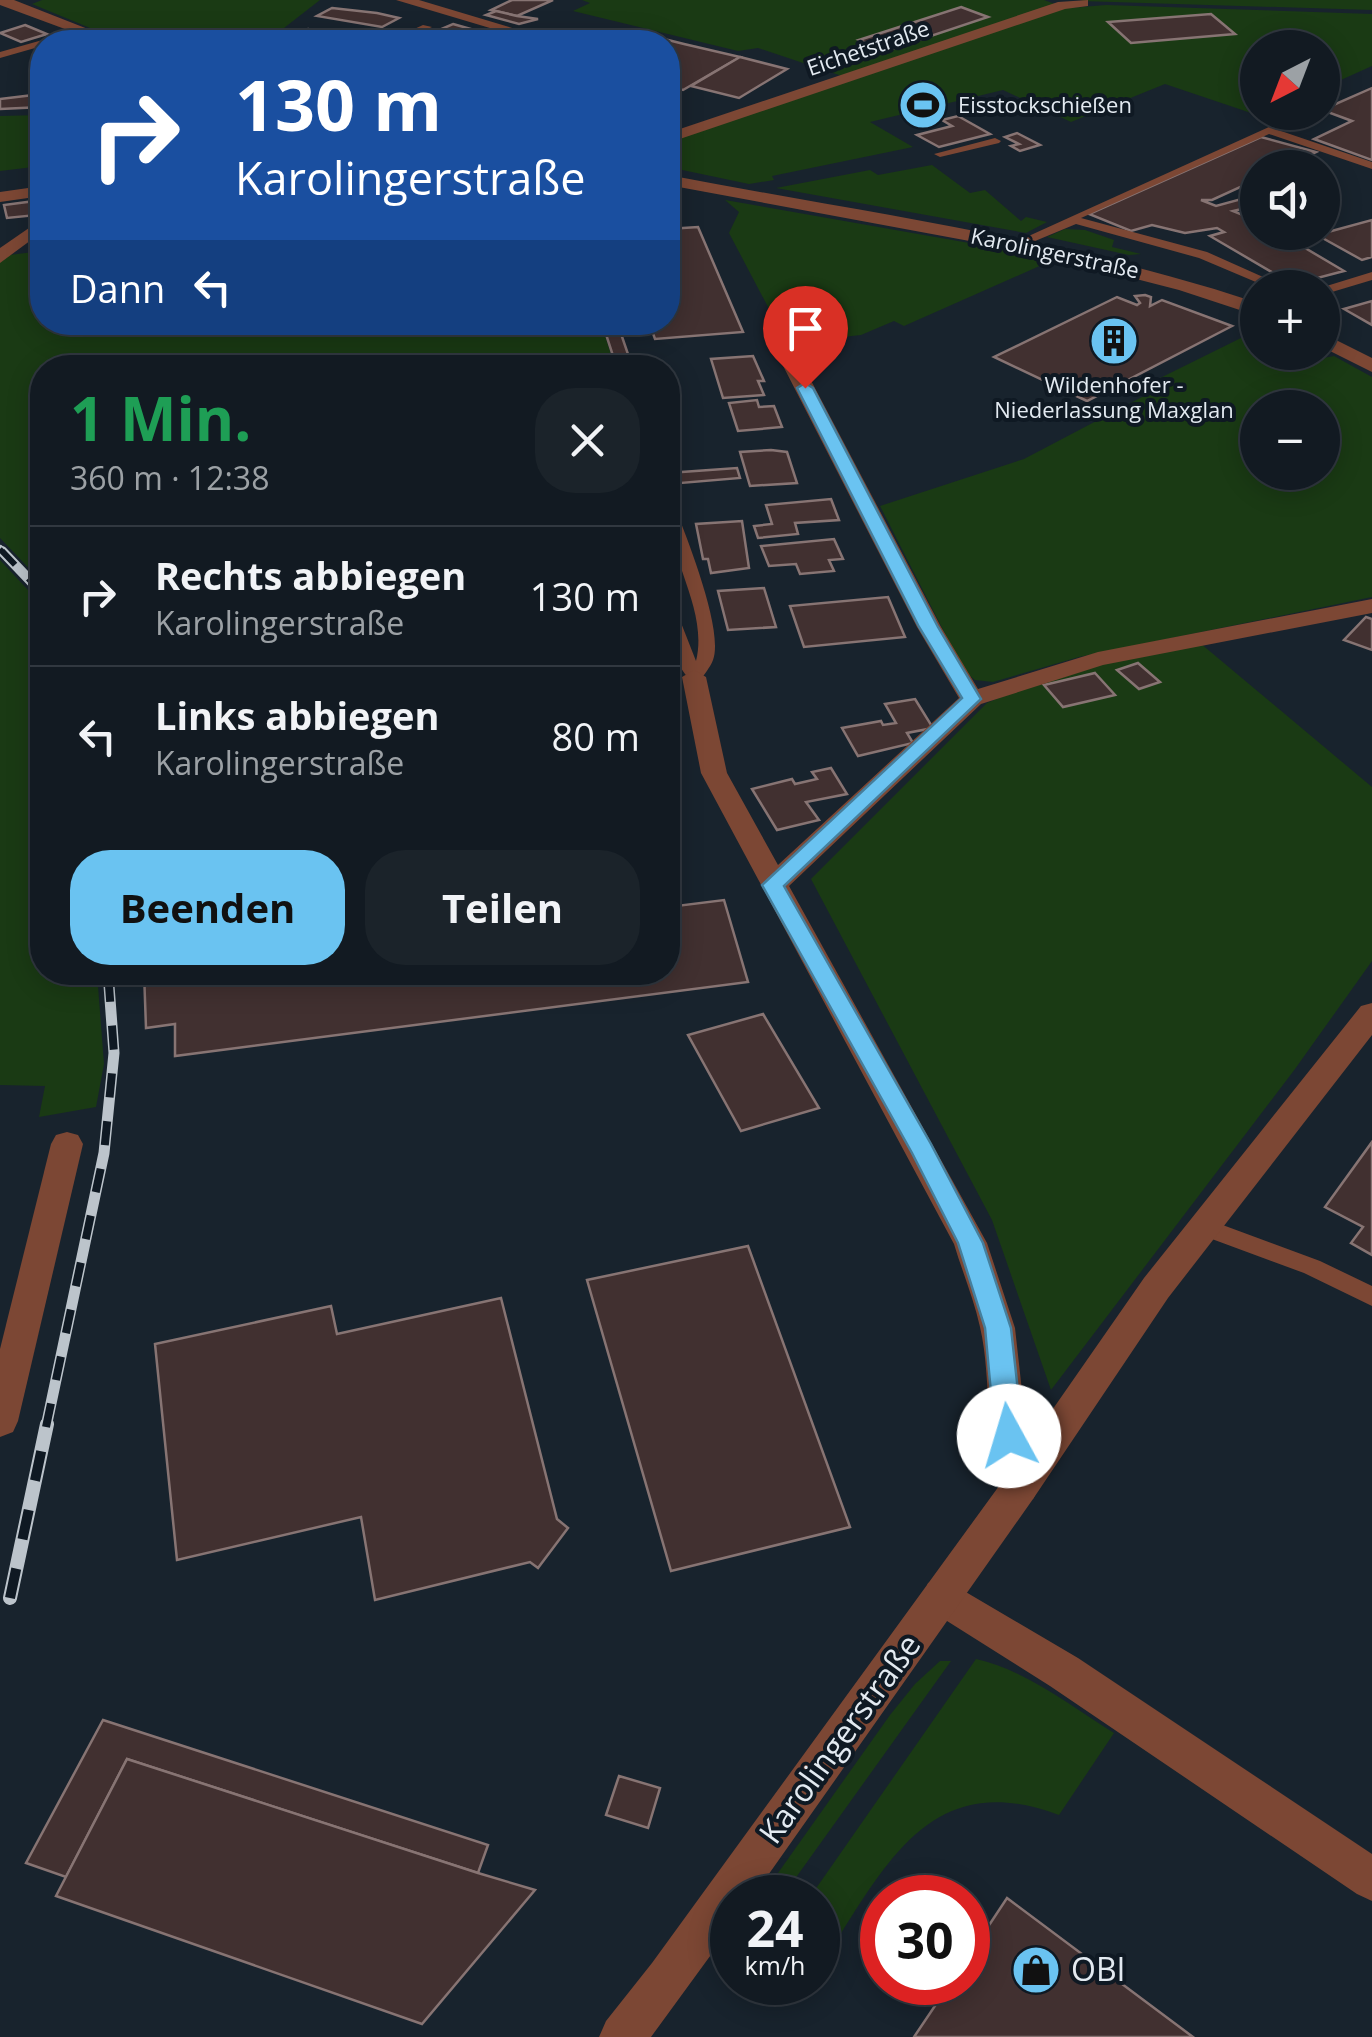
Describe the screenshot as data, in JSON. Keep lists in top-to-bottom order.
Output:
{
  "streets": {
    "street": ["Eichetstraße", "Karolingerstraße"]
  },
  "places": {
    "sports": ["Eisstockschießen"],
    "building": ["Wildenhofer - Niederlassung Maxglan"],
    "shop": ["OBI"]
  },
  "north": "bottom left",
  "page": {
    "map_buttons": ["+", "−"],
    "turn": ["130 m", "Karolingerstraße"],
    "then": "Dann",
    "heading": ["1 Min.", "360 m · 12:38"],
    "list": [
      {
        "name": "Rechts abbiegen",
        "note": "Karolingerstraße",
        "value": "130 m"
      },
      {
        "name": "Links abbiegen",
        "note": "Karolingerstraße",
        "value": "80 m"
      }
    ],
    "buttons": ["Beenden", "Teilen"],
    "speed": "24 km/h",
    "limit": "30"
  }
}
